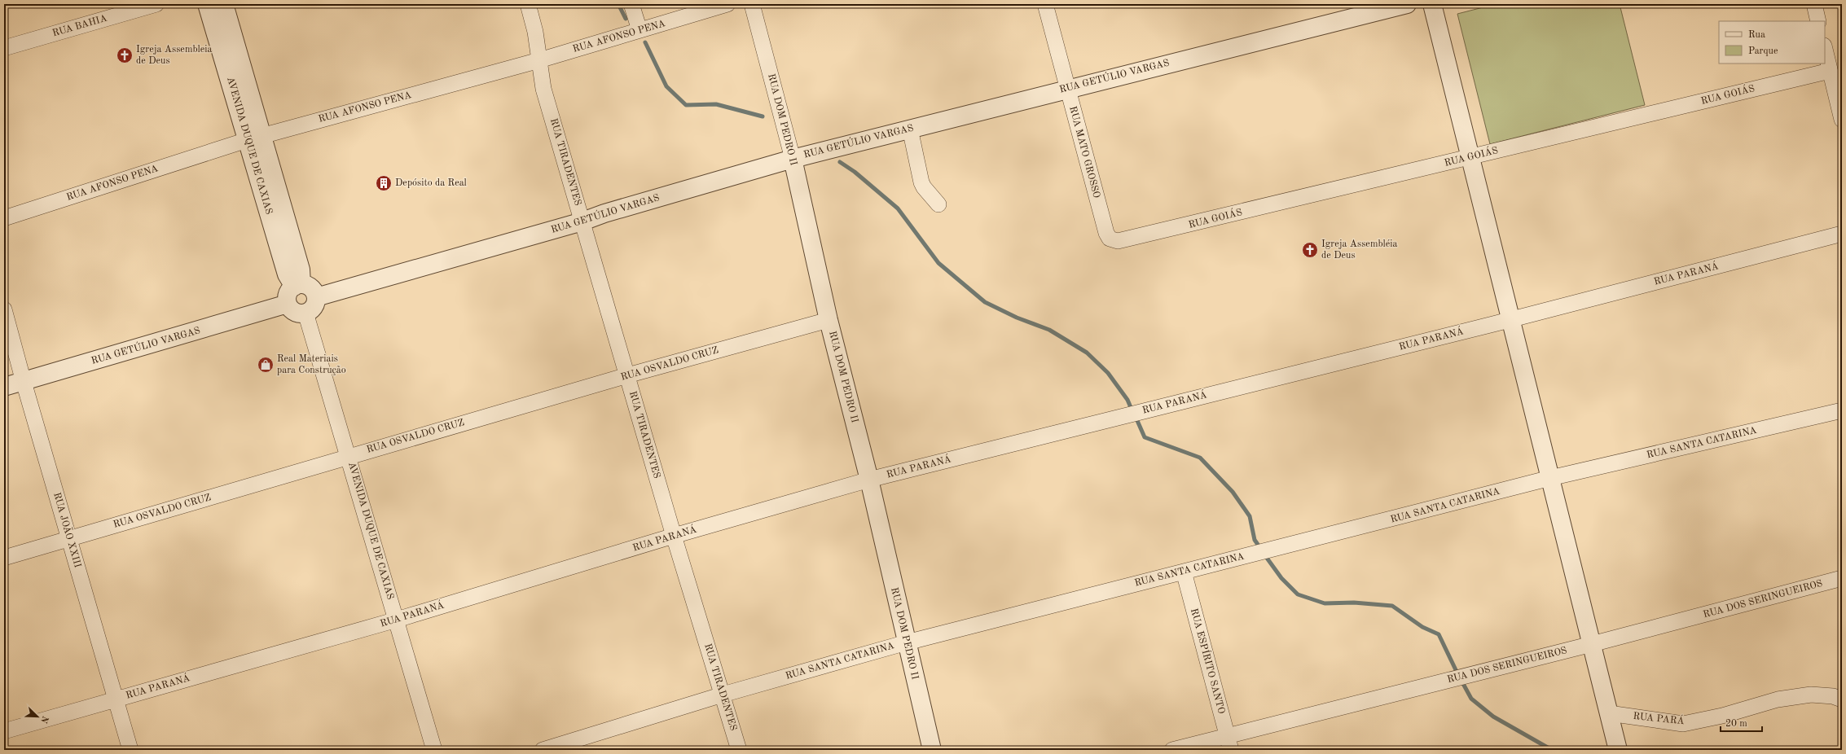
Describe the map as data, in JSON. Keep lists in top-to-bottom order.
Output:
{
  "streets": {
    "street": [
      "RUA BAHIA",
      "RUA AFONSO PENA",
      "RUA GETÚLIO VARGAS",
      "RUA GOIÁS",
      "RUA DOM PEDRO II",
      "AVENIDA DUQUE DE CAXIAS",
      "RUA MATO GROSSO",
      "RUA TIRADENTES",
      "RUA PARANÁ",
      "RUA OSVALDO CRUZ",
      "RUA SANTA CATARINA",
      "RUA JOÃO XXIII",
      "RUA DOS SERINGUEIROS",
      "RUA ESPÍRITO SANTO",
      "RUA PARÁ"
    ]
  },
  "crossings": [
    ["RUA AFONSO PENA", "AVENIDA DUQUE DE CAXIAS"],
    ["RUA AFONSO PENA", "RUA TIRADENTES"],
    ["RUA GETÚLIO VARGAS", "RUA DOM PEDRO II"],
    ["RUA GETÚLIO VARGAS", "AVENIDA DUQUE DE CAXIAS"],
    ["RUA GETÚLIO VARGAS", "RUA MATO GROSSO"],
    ["RUA GETÚLIO VARGAS", "RUA TIRADENTES"],
    ["RUA GETÚLIO VARGAS", "RUA JOÃO XXIII"],
    ["RUA GOIÁS", "RUA MATO GROSSO"],
    ["RUA DOM PEDRO II", "RUA PARANÁ"],
    ["RUA DOM PEDRO II", "RUA OSVALDO CRUZ"],
    ["RUA DOM PEDRO II", "RUA SANTA CATARINA"],
    ["AVENIDA DUQUE DE CAXIAS", "RUA PARANÁ"],
    ["AVENIDA DUQUE DE CAXIAS", "RUA OSVALDO CRUZ"],
    ["RUA TIRADENTES", "RUA PARANÁ"],
    ["RUA TIRADENTES", "RUA OSVALDO CRUZ"],
    ["RUA TIRADENTES", "RUA SANTA CATARINA"],
    ["RUA PARANÁ", "RUA JOÃO XXIII"],
    ["RUA OSVALDO CRUZ", "RUA JOÃO XXIII"],
    ["RUA SANTA CATARINA", "RUA ESPÍRITO SANTO"],
    ["RUA DOS SERINGUEIROS", "RUA ESPÍRITO SANTO"]
  ],
  "places": {
    "church": ["Igreja Assembleia de Deus", "Igreja Assembléia de Deus"],
    "building": ["Depósito da Real"],
    "shop": ["Real Materiais para Construção"]
  },
  "legend": ["Rua", "Parque"],
  "scale_bar": "20 m",
  "north": "bottom right"
}
